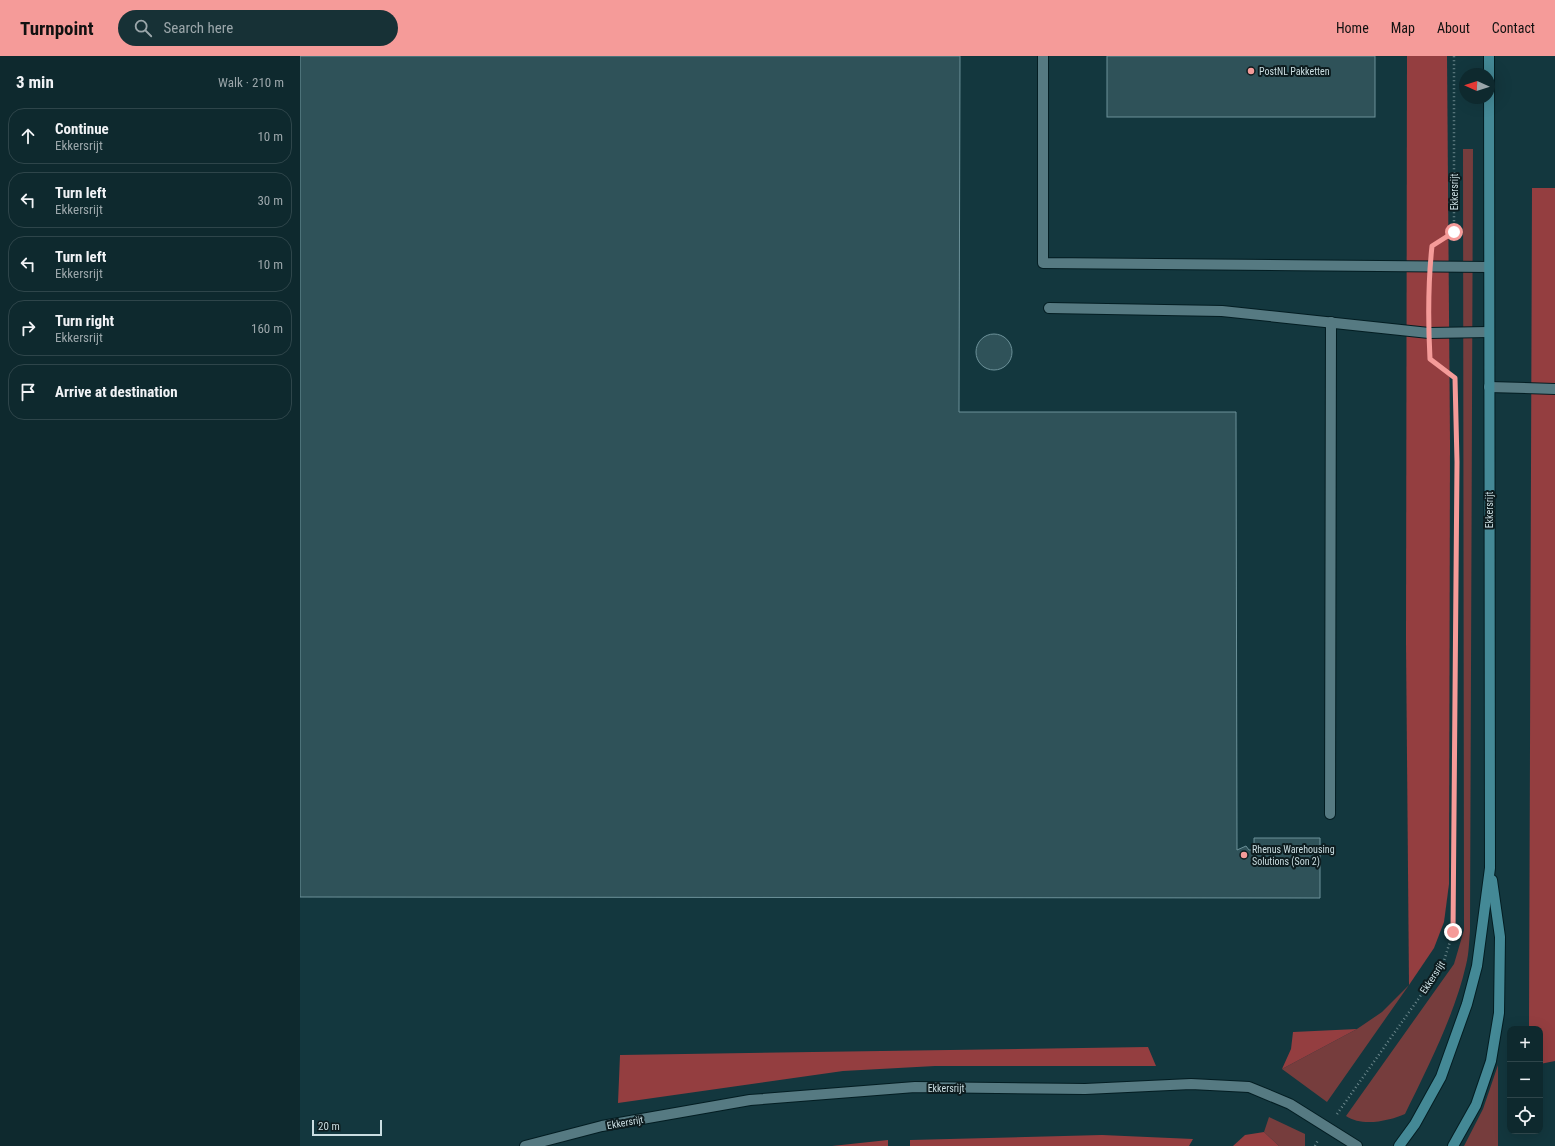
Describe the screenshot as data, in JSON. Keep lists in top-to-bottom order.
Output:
{
  "streets": {
    "main road": ["Ekkersrijt"]
  },
  "places": ["PostNL Pakketten", "Rhenus Warehousing Solutions (Son 2)"],
  "scale_bar": "20 m",
  "north": "left",
  "page": {
    "header": "Turnpoint",
    "search": "Search here",
    "nav": [
      "Home",
      "Map",
      "About",
      "Contact"
    ],
    "heading": ["3 min", "Walk · 210 m"],
    "list": [
      ["Continue", "Ekkersrijt", "10 m"],
      ["Turn left", "Ekkersrijt", "30 m"],
      ["Turn left", "Ekkersrijt", "10 m"],
      ["Turn right", "Ekkersrijt", "160 m"],
      "Arrive at destination"
    ],
    "map_buttons": ["+", "−"],
    "scale": "20 m"
  }
}
